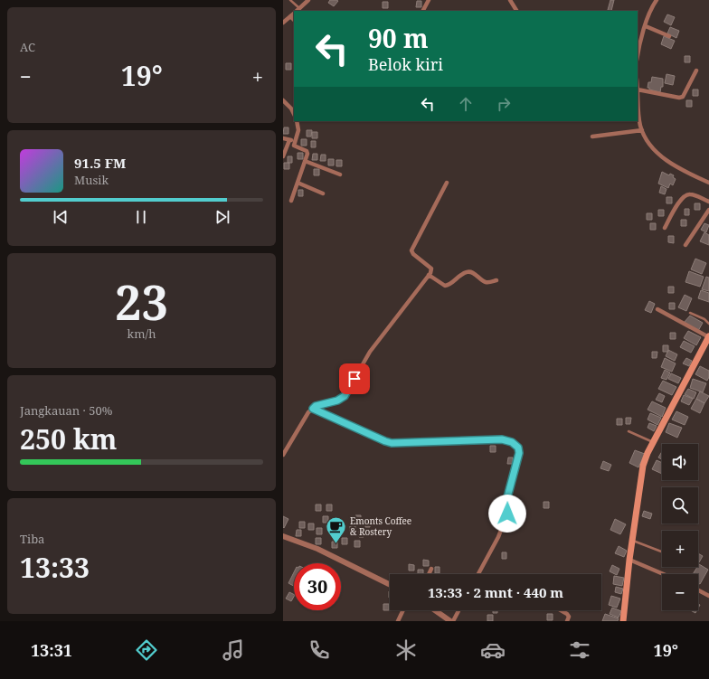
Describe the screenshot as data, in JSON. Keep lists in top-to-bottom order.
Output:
{
  "places": {
    "cafe": ["Emonts Coffee & Rostery"]
  },
  "page": {
    "tile": [
      "AC",
      ["23", "km/h"],
      ["Jangkauan · 50%", "250 km"],
      ["Tiba", "13:33"]
    ],
    "turn": ["90 m", "Belok kiri"],
    "heat": ["−", "19°", "+"],
    "song": ["91.5 FM", "Musik"],
    "map_buttons": ["+", "−"],
    "limit": "30",
    "trip": "13:33 · 2 mnt · 440 m",
    "tabs": ["13:31", "19°"]
  }
}
